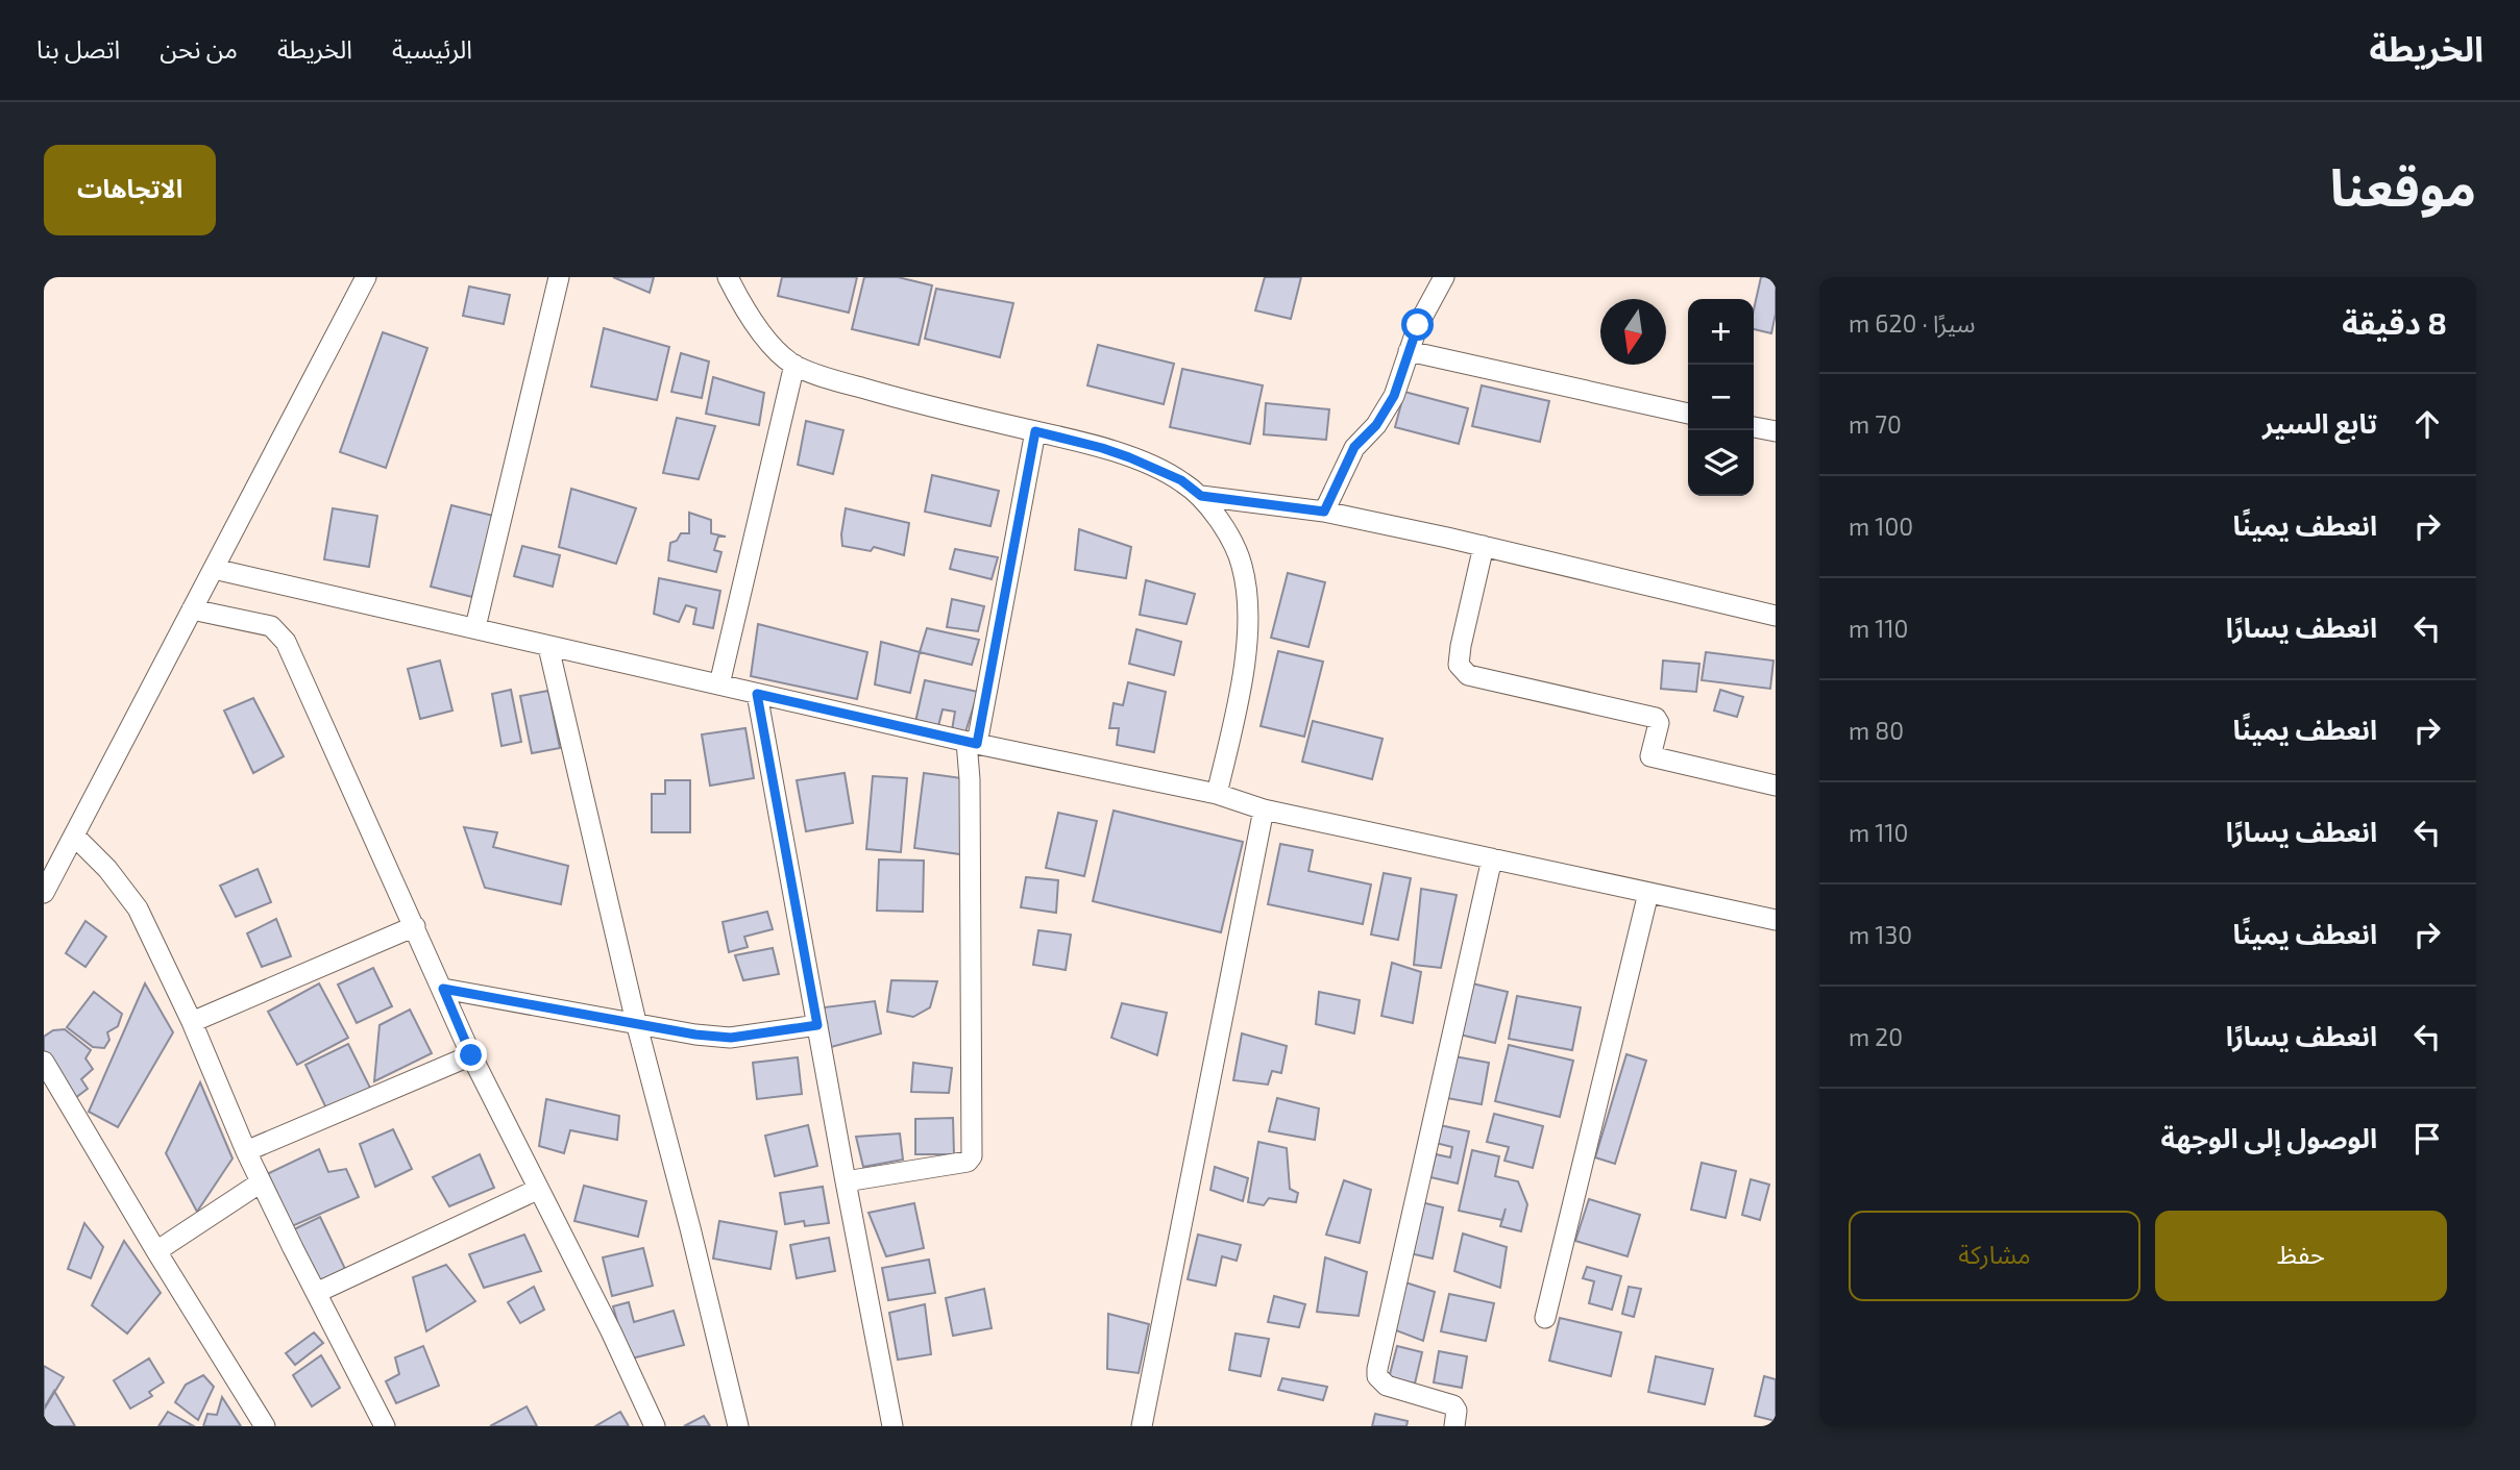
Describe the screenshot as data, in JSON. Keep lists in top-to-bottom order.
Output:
{
  "north": "bottom",
  "page": {
    "header": "الخريطة",
    "nav": [
      "الرئيسية",
      "الخريطة",
      "من نحن",
      "اتصل بنا"
    ],
    "title": "موقعنا",
    "buttons": [
      "الاتجاهات",
      ["حفظ", "مشاركة"]
    ],
    "heading": ["8 دقيقة", "سيرًا · 620 m"],
    "map_buttons": ["+", "−"],
    "list": [
      ["تابع السير", "70 m"],
      ["انعطف يمينًا", "100 m"],
      ["انعطف يسارًا", "110 m"],
      ["انعطف يمينًا", "80 m"],
      ["انعطف يسارًا", "110 m"],
      ["انعطف يمينًا", "130 m"],
      ["انعطف يسارًا", "20 m"],
      "الوصول إلى الوجهة"
    ]
  }
}
